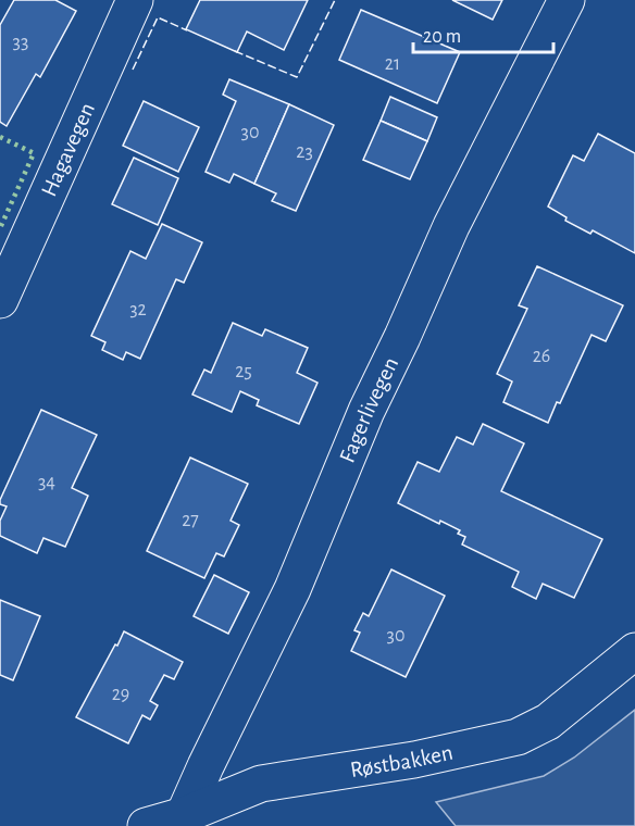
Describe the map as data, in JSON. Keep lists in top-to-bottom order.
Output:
{
  "streets": {
    "street": ["Hagavegen", "Fagerlivegen", "Røstbakken"]
  },
  "crossings": [
    ["Fagerlivegen", "Røstbakken"]
  ],
  "house_numbers": [
    "33",
    "21",
    "30",
    "23",
    "32",
    "26",
    "25",
    "34",
    "27",
    "30",
    "29"
  ],
  "scale_bar": "20 m"
}
